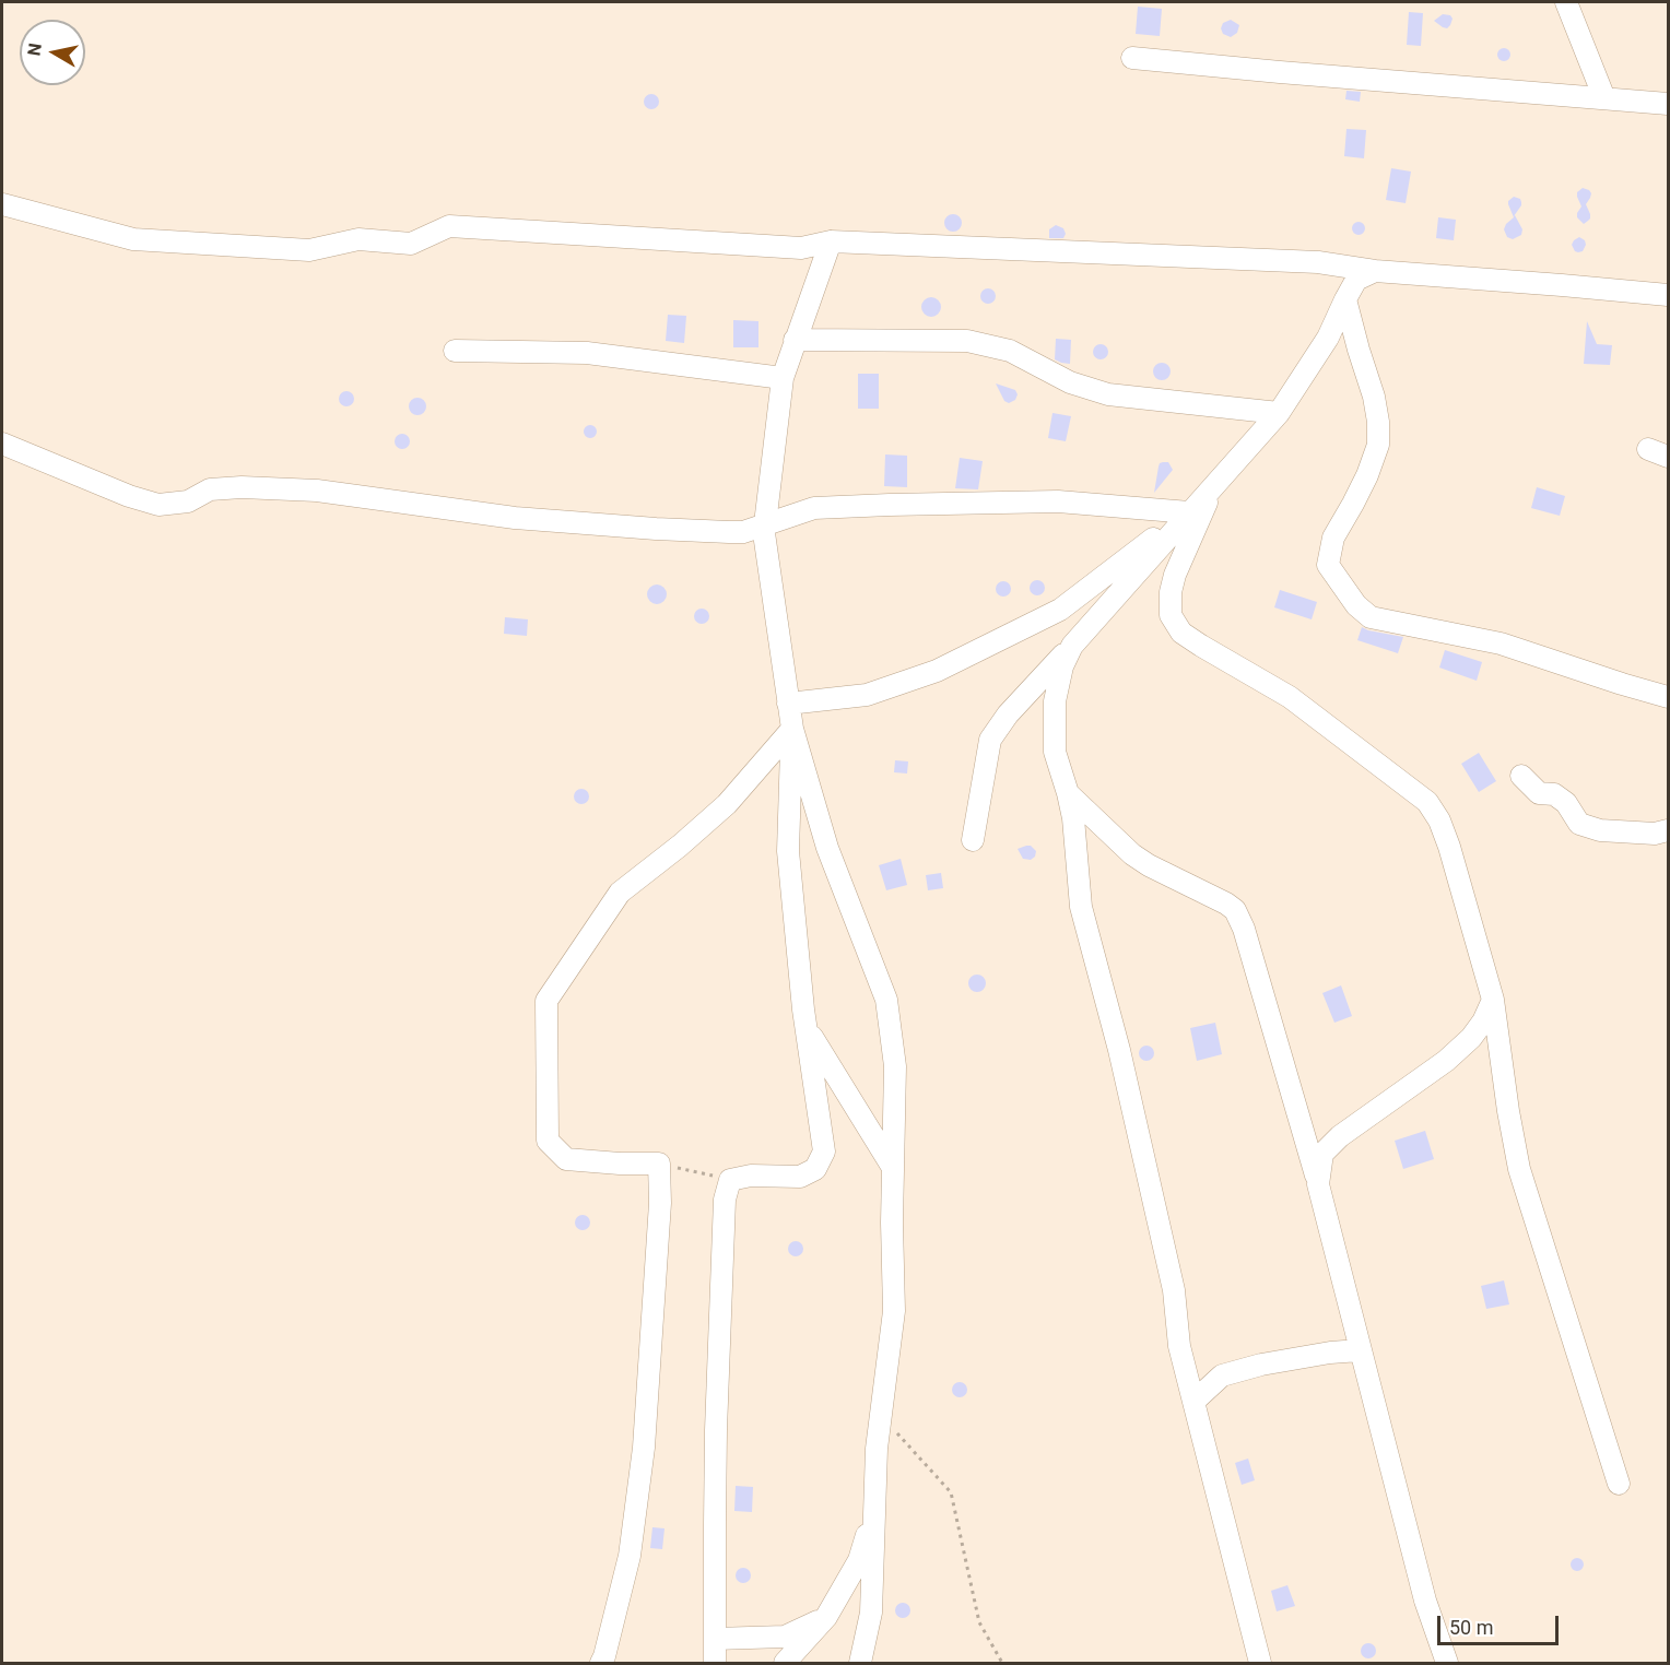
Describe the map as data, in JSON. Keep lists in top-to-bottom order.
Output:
{
  "scale_bar": "50 m",
  "north": "left"
}
